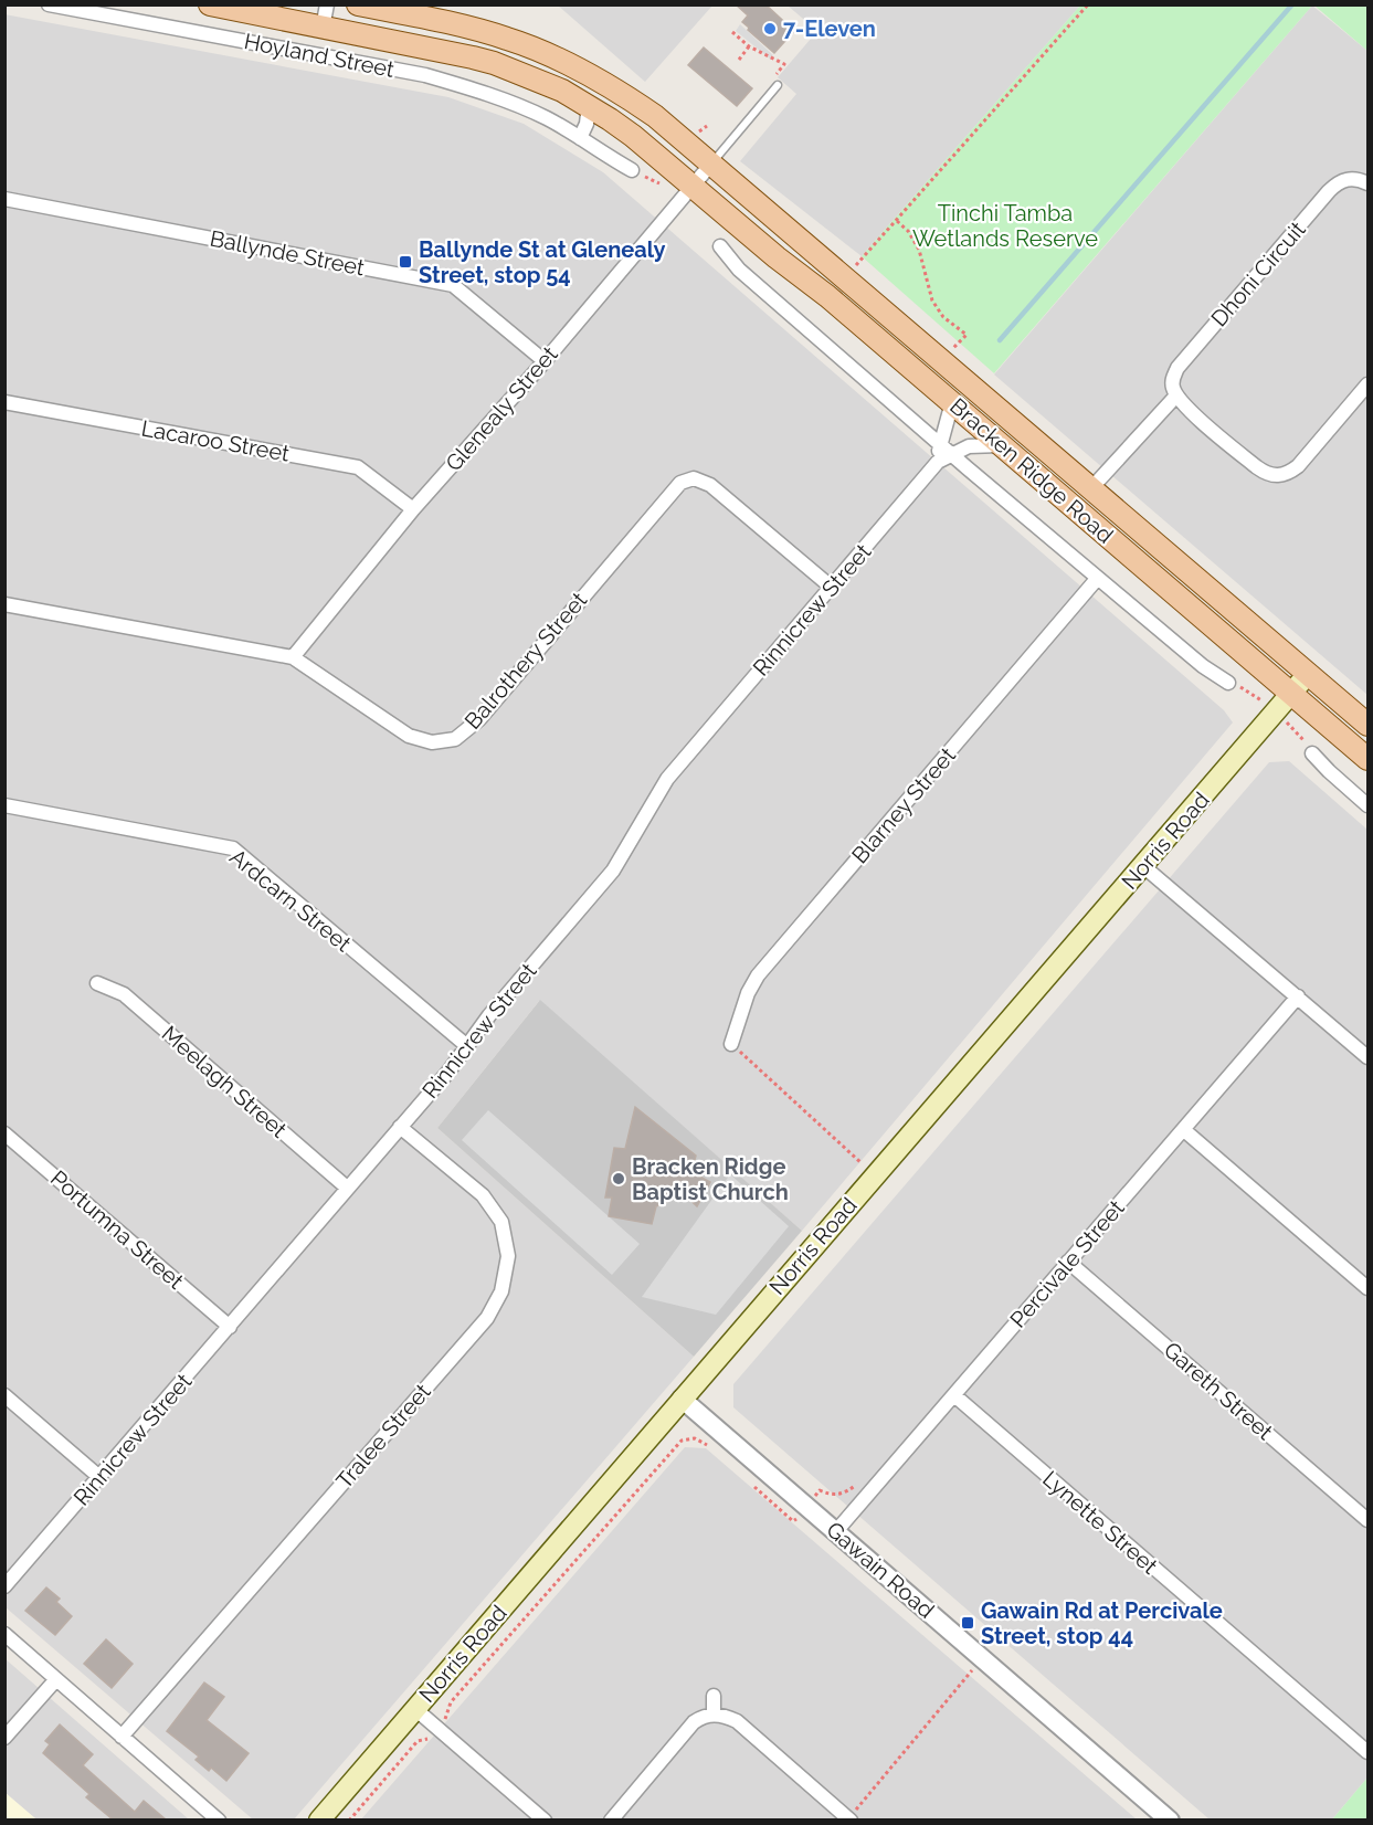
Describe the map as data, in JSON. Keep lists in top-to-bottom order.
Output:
{
  "streets": {
    "main road": ["Hoyland Street", "Bracken Ridge Road", "Norris Road"],
    "street": [
      "Ballynde Street",
      "Dhoni Circuit",
      "Glenealy Street",
      "Lacaroo Street",
      "Rinnicrew Street",
      "Balrothery Street",
      "Blarney Street",
      "Ardcarn Street",
      "Meelagh Street",
      "Portumna Street",
      "Percivale Street",
      "Gareth Street",
      "Tralee Street",
      "Lynette Street",
      "Gawain Road"
    ]
  },
  "crossings": [
    ["Hoyland Street", "Glenealy Street"],
    ["Hoyland Street", "Bracken Ridge Road"],
    ["Ballynde Street", "Glenealy Street"],
    ["Glenealy Street", "Lacaroo Street"],
    ["Glenealy Street", "Bracken Ridge Road"],
    ["Glenealy Street", "Balrothery Street"],
    ["Bracken Ridge Road", "Rinnicrew Street"],
    ["Bracken Ridge Road", "Blarney Street"],
    ["Bracken Ridge Road", "Norris Road"],
    ["Rinnicrew Street", "Balrothery Street"],
    ["Rinnicrew Street", "Ardcarn Street"],
    ["Rinnicrew Street", "Meelagh Street"],
    ["Rinnicrew Street", "Portumna Street"],
    ["Rinnicrew Street", "Tralee Street"],
    ["Norris Road", "Gawain Road"],
    ["Percivale Street", "Gareth Street"],
    ["Percivale Street", "Lynette Street"],
    ["Percivale Street", "Gawain Road"]
  ],
  "parks": ["Tinchi Tamba Wetlands Reserve"],
  "places": {
    "other": ["7-Eleven", "Bracken Ridge Baptist Church"],
    "transit": ["Ballynde St at Glenealy Street, stop 54", "Gawain Rd at Percivale Street, stop 44"]
  }
}
